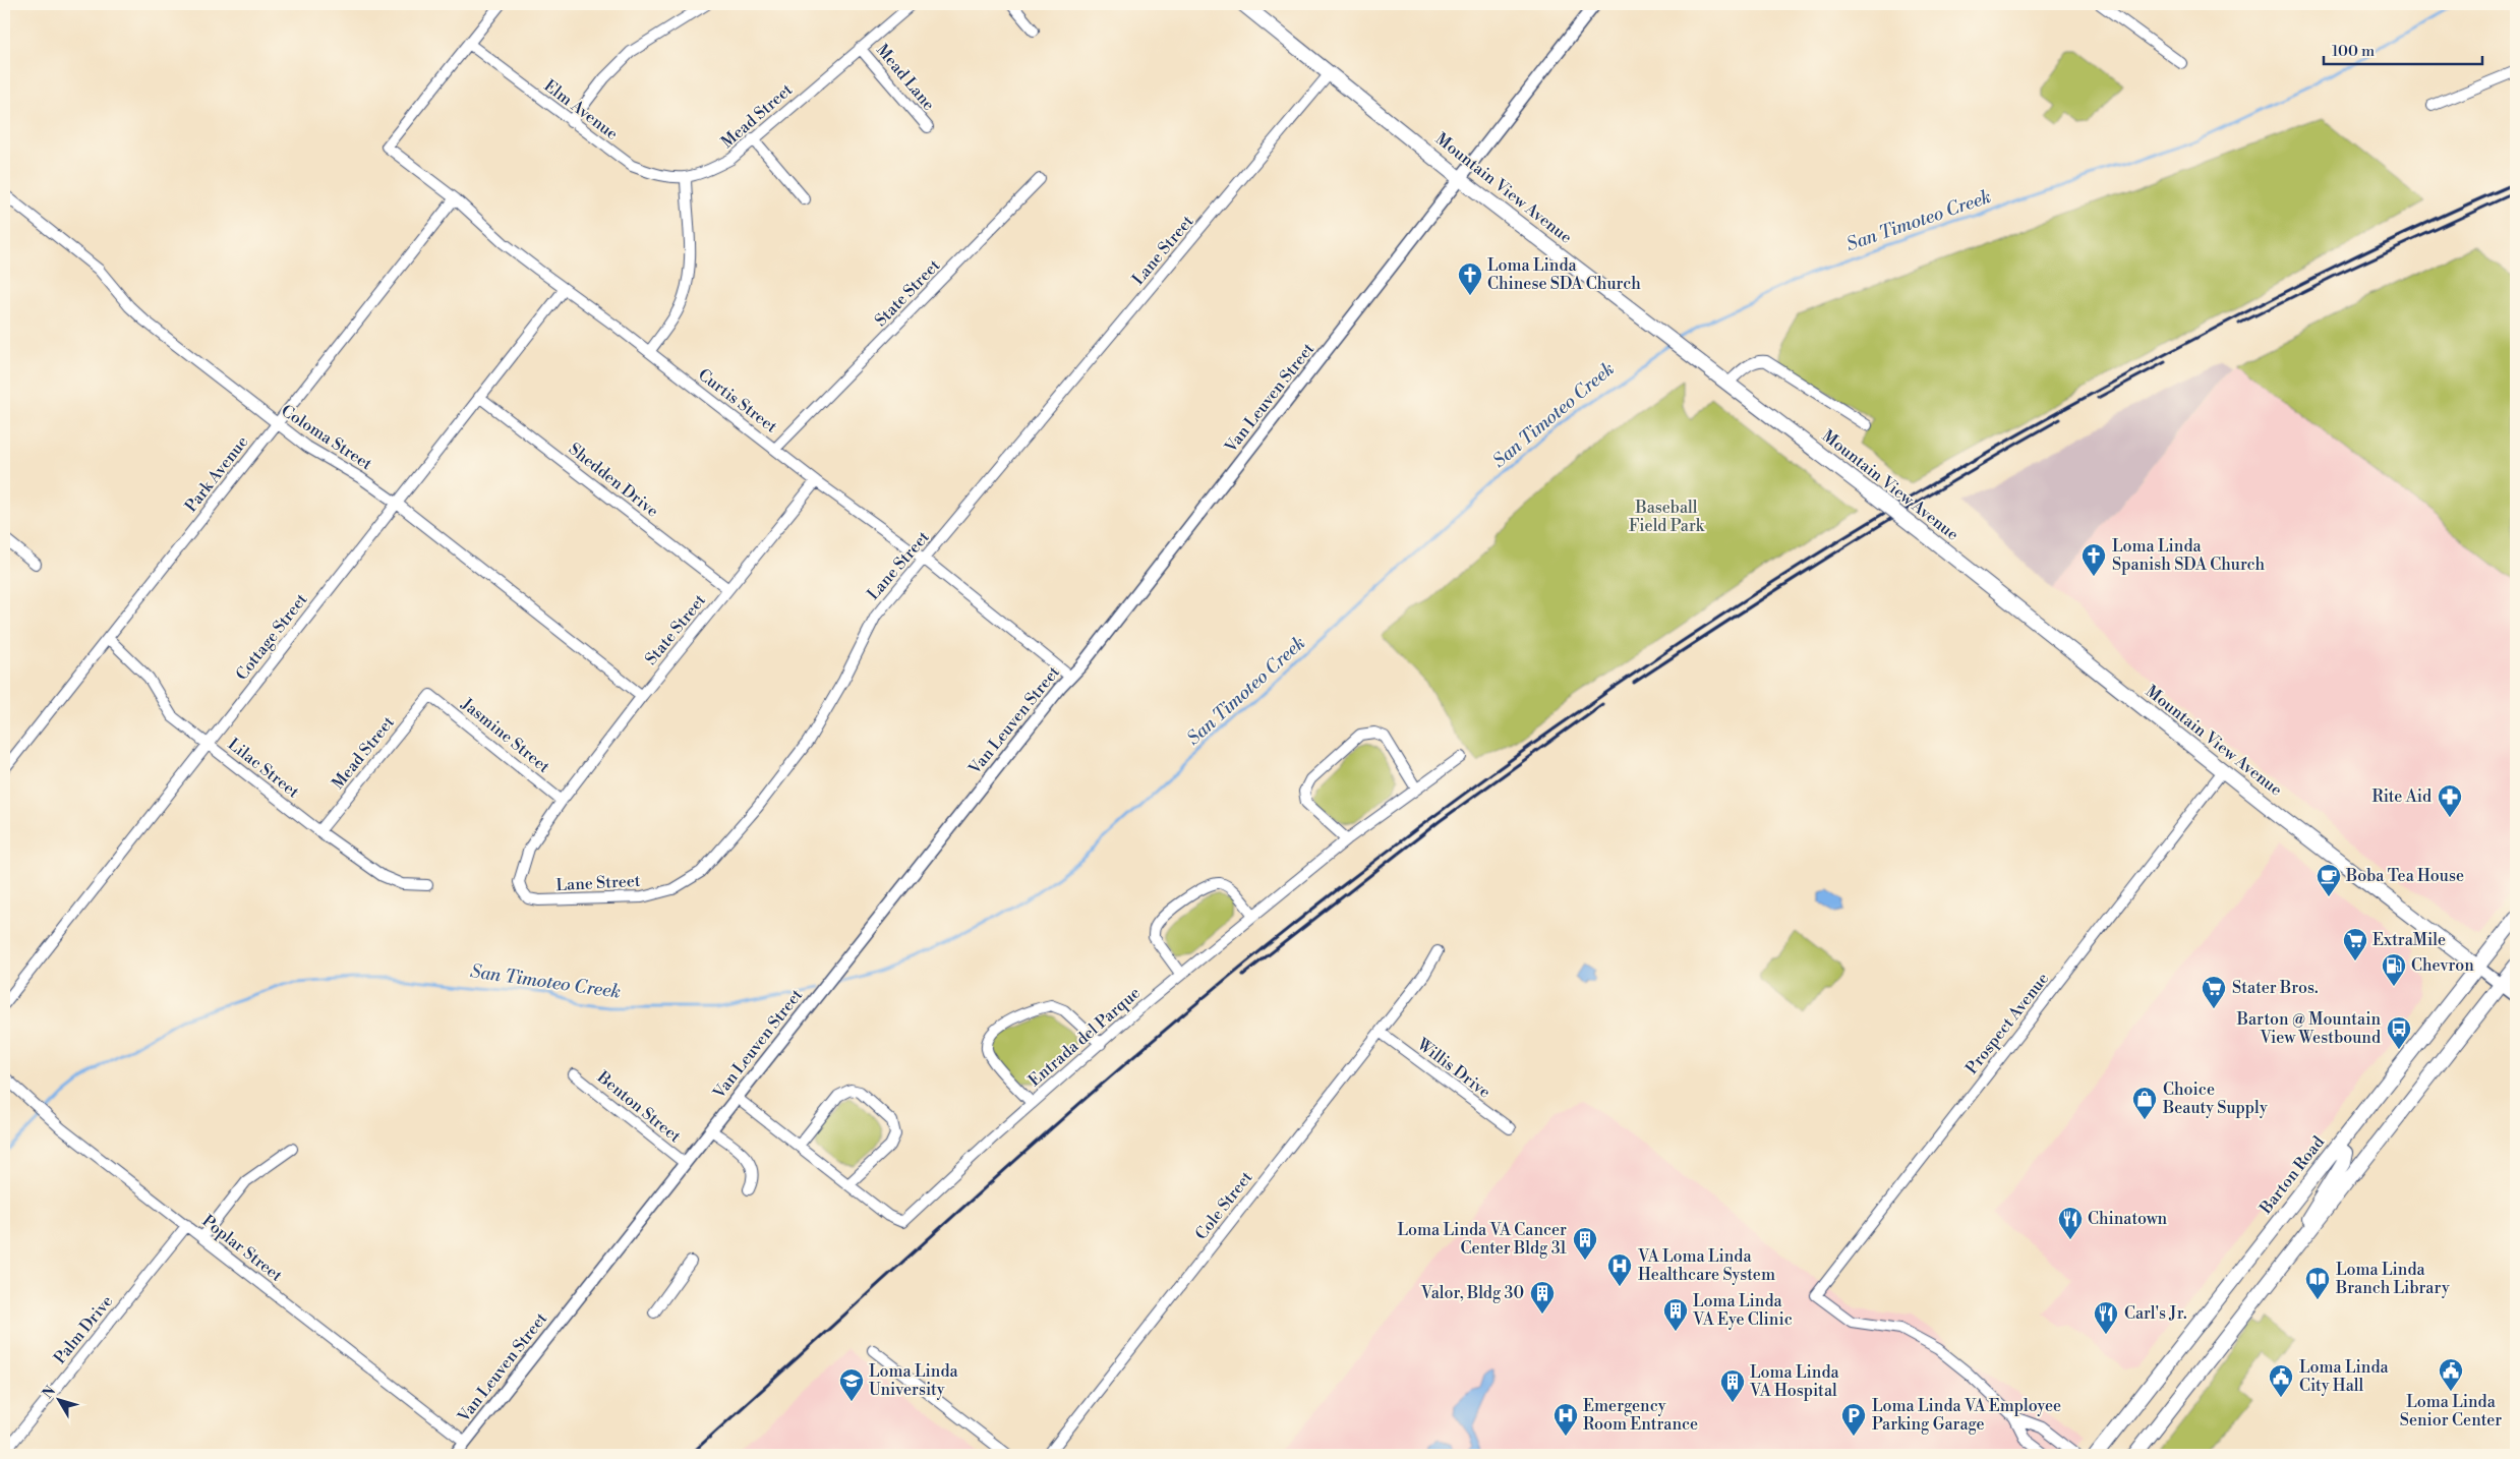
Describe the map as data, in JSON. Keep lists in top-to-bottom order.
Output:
{
  "streets": {
    "main road": ["Mountain View Avenue", "Barton Road"],
    "street": [
      "Mead Lane",
      "Elm Avenue",
      "Mead Street",
      "Lane Street",
      "State Street",
      "Van Leuven Street",
      "Curtis Street",
      "Coloma Street",
      "Park Avenue",
      "Shedden Drive",
      "Cottage Street",
      "Jasmine Street",
      "Lilac Street",
      "Prospect Avenue",
      "Entrada del Parque",
      "Willis Drive",
      "Benton Street",
      "Cole Street",
      "Poplar Street",
      "Palm Drive"
    ]
  },
  "crossings": [
    ["Mead Lane", "Mead Street"],
    ["Elm Avenue", "Mead Street"],
    ["Elm Avenue", "Curtis Street"],
    ["Mead Street", "Jasmine Street"],
    ["Mead Street", "Lilac Street"],
    ["Mountain View Avenue", "Lane Street"],
    ["Mountain View Avenue", "Van Leuven Street"],
    ["Mountain View Avenue", "Prospect Avenue"],
    ["Mountain View Avenue", "Barton Road"],
    ["Lane Street", "State Street"],
    ["Lane Street", "Curtis Street"],
    ["Lane Street", "Jasmine Street"],
    ["State Street", "Curtis Street"],
    ["State Street", "Coloma Street"],
    ["State Street", "Shedden Drive"],
    ["State Street", "Jasmine Street"],
    ["Van Leuven Street", "Curtis Street"],
    ["Van Leuven Street", "Entrada del Parque"],
    ["Van Leuven Street", "Benton Street"],
    ["Van Leuven Street", "Poplar Street"],
    ["Curtis Street", "Park Avenue"],
    ["Curtis Street", "Cottage Street"],
    ["Coloma Street", "Park Avenue"],
    ["Coloma Street", "Cottage Street"],
    ["Park Avenue", "Lilac Street"],
    ["Shedden Drive", "Cottage Street"],
    ["Cottage Street", "Lilac Street"],
    ["Willis Drive", "Cole Street"],
    ["Poplar Street", "Palm Drive"]
  ],
  "water": ["San Timoteo Creek"],
  "parks": ["Baseball Field Park"],
  "places": {
    "church": ["Loma Linda Chinese SDA Church", "Loma Linda Spanish SDA Church"],
    "pharmacy": ["Rite Aid"],
    "cafe": ["Boba Tea House"],
    "supermarket": ["ExtraMile", "Stater Bros."],
    "fuel station": ["Chevron"],
    "bus stop": ["Barton @ Mountain View Westbound"],
    "shop": ["Choice Beauty Supply"],
    "restaurant": ["Chinatown", "Carl's Jr."],
    "building": [
      "Loma Linda VA Cancer Center Bldg 31",
      "Valor, Bldg 30",
      "Loma Linda VA Eye Clinic",
      "Loma Linda VA Hospital"
    ],
    "hospital": ["VA Loma Linda Healthcare System", "Emergency Room Entrance"],
    "library": ["Loma Linda Branch Library"],
    "public building": ["Loma Linda Senior Center", "Loma Linda City Hall"],
    "school or university": ["Loma Linda University"],
    "parking": ["Loma Linda VA Employee Parking Garage"]
  },
  "scale_bar": "100 m",
  "north": "top left"
}
